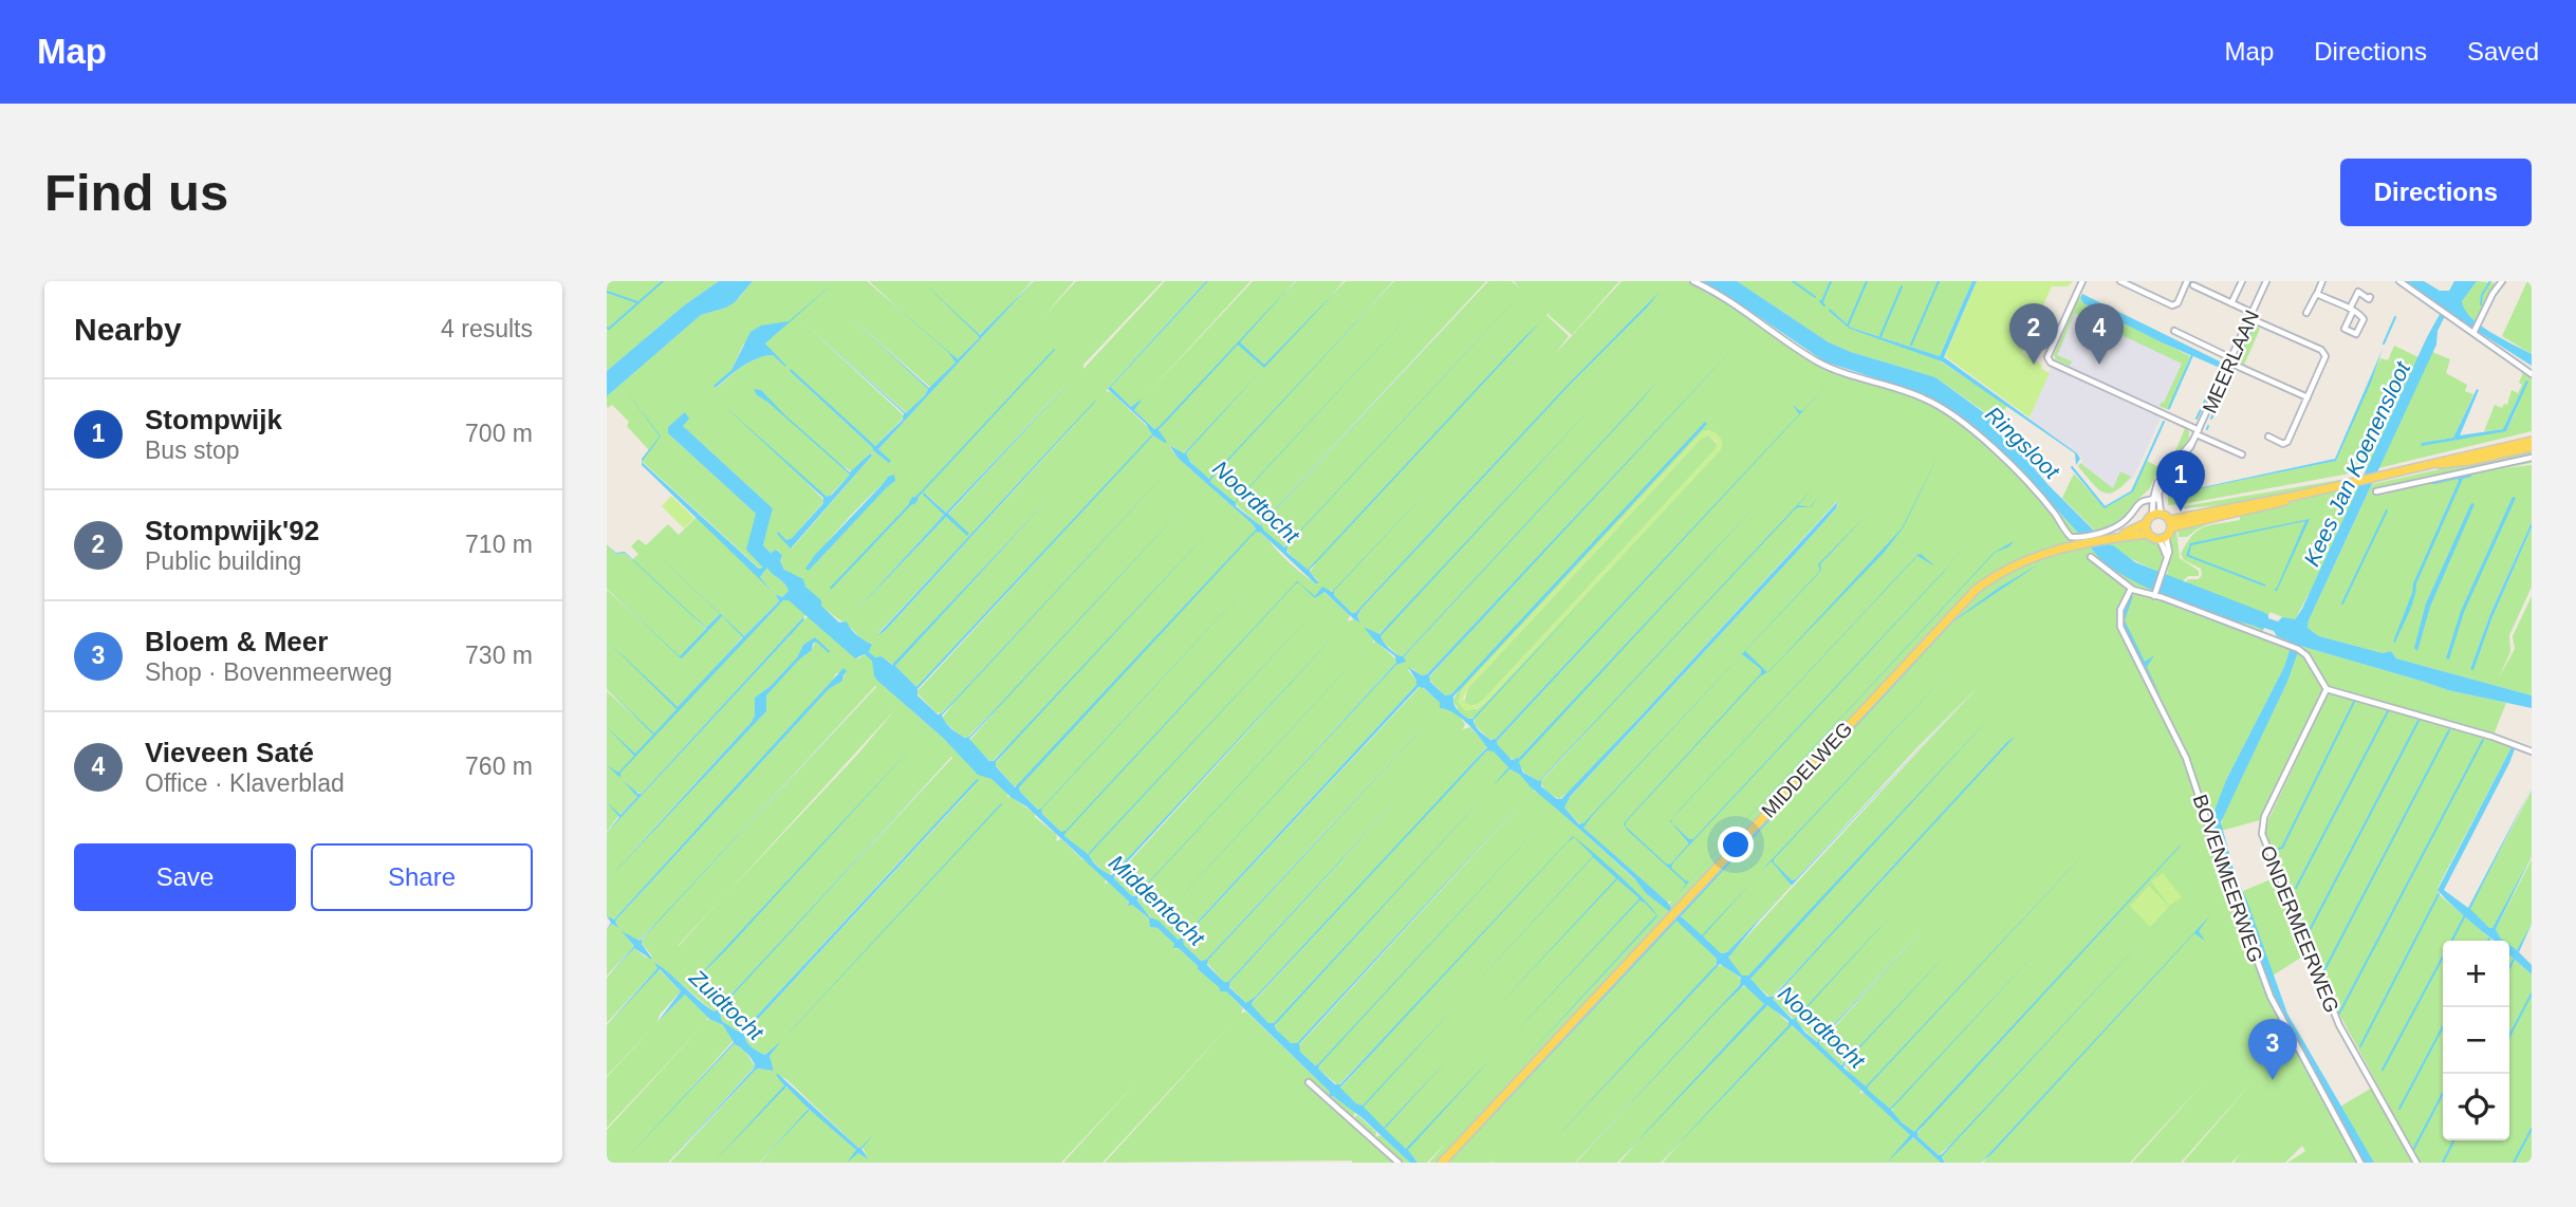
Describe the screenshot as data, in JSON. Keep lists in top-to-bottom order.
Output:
{
  "streets": {
    "main road": ["MIDDELWEG"],
    "street": ["MEERLAAN", "BOVENMEERWEG", "ONDERMEERWEG"]
  },
  "water": [
    "Ringsloot",
    "Kees Jan Koenensloot",
    "Noordtocht",
    "Middentocht",
    "Zuidtocht"
  ],
  "page": {
    "header": "Map",
    "nav": ["Map", "Directions", "Saved"],
    "buttons": [
      "Directions",
      ["Save", "Share"]
    ],
    "title": "Find us",
    "heading": ["Nearby", "4 results"],
    "pins": [
      "2",
      "4",
      "1",
      "3"
    ],
    "list": [
      {
        "mark": "1",
        "name": "Stompwijk",
        "note": "Bus stop",
        "value": "700 m"
      },
      {
        "mark": "2",
        "name": "Stompwijk'92",
        "note": "Public building",
        "value": "710 m"
      },
      {
        "mark": "3",
        "name": "Bloem & Meer",
        "note": "Shop · Bovenmeerweg",
        "value": "730 m"
      },
      {
        "mark": "4",
        "name": "Vieveen Saté",
        "note": "Office · Klaverblad",
        "value": "760 m"
      }
    ],
    "map_buttons": ["+", "−"]
  }
}
